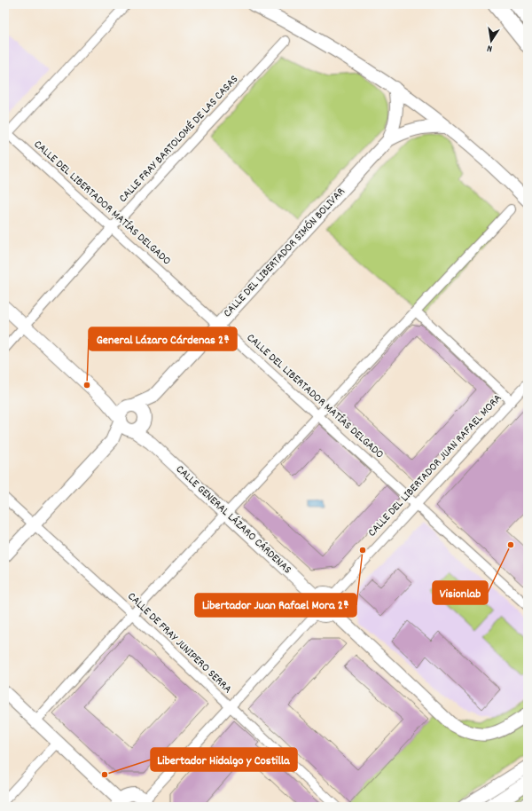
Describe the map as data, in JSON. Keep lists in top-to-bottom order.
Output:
{
  "streets": {
    "main road": ["CALLE DEL LIBERTADOR SIMÓN BOLIVAR", "CALLE GENERAL LÁZARO CÁRDENAS"],
    "street": [
      "CALLE FRAY BARTOLOMÉ DE LAS CASAS",
      "CALLE DEL LIBERTADOR MATÍAS DELGADO",
      "CALLE DEL LIBERTADOR JUAN RAFAEL MORA",
      "CALLE DE FRAY JUNIPERO SERRA"
    ]
  },
  "crossings": [
    ["CALLE FRAY BARTOLOMÉ DE LAS CASAS", "CALLE DEL LIBERTADOR MATÍAS DELGADO"],
    ["CALLE DEL LIBERTADOR MATÍAS DELGADO", "CALLE DEL LIBERTADOR SIMÓN BOLIVAR"],
    ["CALLE DEL LIBERTADOR MATÍAS DELGADO", "CALLE DEL LIBERTADOR JUAN RAFAEL MORA"],
    ["CALLE DEL LIBERTADOR SIMÓN BOLIVAR", "CALLE GENERAL LÁZARO CÁRDENAS"],
    ["CALLE DEL LIBERTADOR JUAN RAFAEL MORA", "CALLE GENERAL LÁZARO CÁRDENAS"]
  ],
  "places": [
    "General Lázaro Cárdenas 2ª",
    "Visionlab",
    "Libertador Juan Rafael Mora 2ª",
    "Libertador Hidalgo y Costilla"
  ],
  "north": "bottom"
}
